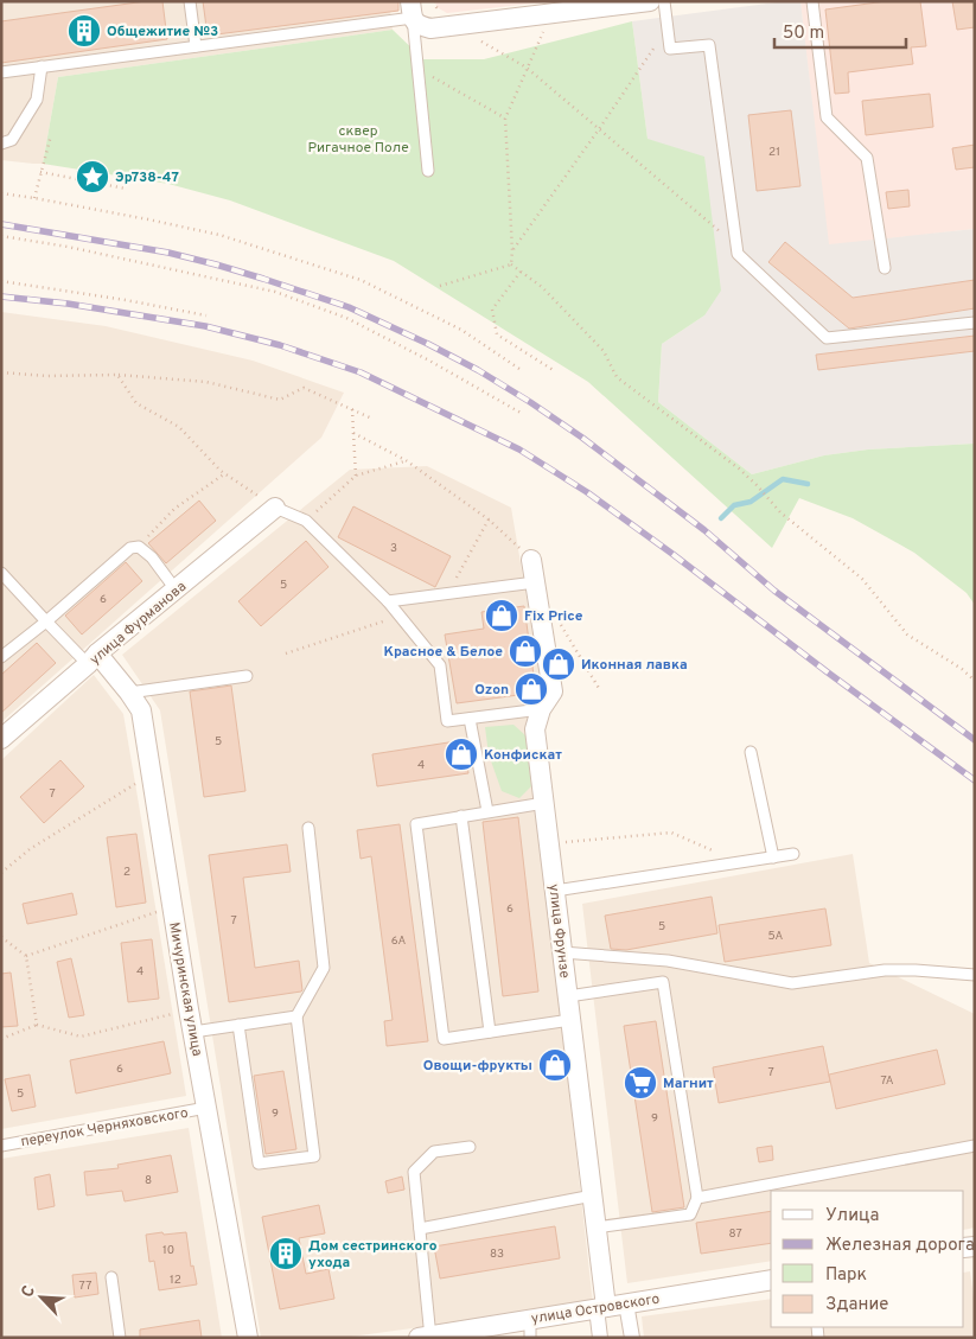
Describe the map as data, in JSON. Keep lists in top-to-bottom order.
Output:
{
  "streets": {
    "street": [
      "улица Фурманова",
      "улица Фрунзе",
      "Мичуринская улица",
      "улица Островского"
    ],
    "lane": ["переулок Черняховского"]
  },
  "crossings": [
    ["улица Фурманова", "Мичуринская улица"],
    ["улица Фрунзе", "улица Островского"],
    ["Мичуринская улица", "переулок Черняховского"]
  ],
  "parks": ["сквер Ригачное Поле"],
  "places": {
    "building": ["Общежитие №3", "Дом сестринского ухода"],
    "place": ["Эр738-47"],
    "shop": [
      "Fix Price",
      "Красное & Белое",
      "Иконная лавка",
      "Ozon",
      "Конфискат",
      "Овощи-фрукты"
    ],
    "supermarket": ["Магнит"]
  },
  "house_numbers": [
    "21",
    "3",
    "5",
    "6",
    "5",
    "4",
    "7",
    "2",
    "6",
    "7",
    "5",
    "5А",
    "6А",
    "4",
    "6",
    "7",
    "7А",
    "5",
    "9",
    "9",
    "8",
    "87",
    "10",
    "83",
    "12",
    "77"
  ],
  "legend": [
    "Улица",
    "Железная дорога",
    "Парк",
    "Здание"
  ],
  "scale_bar": "50 m",
  "north": "top left"
}
